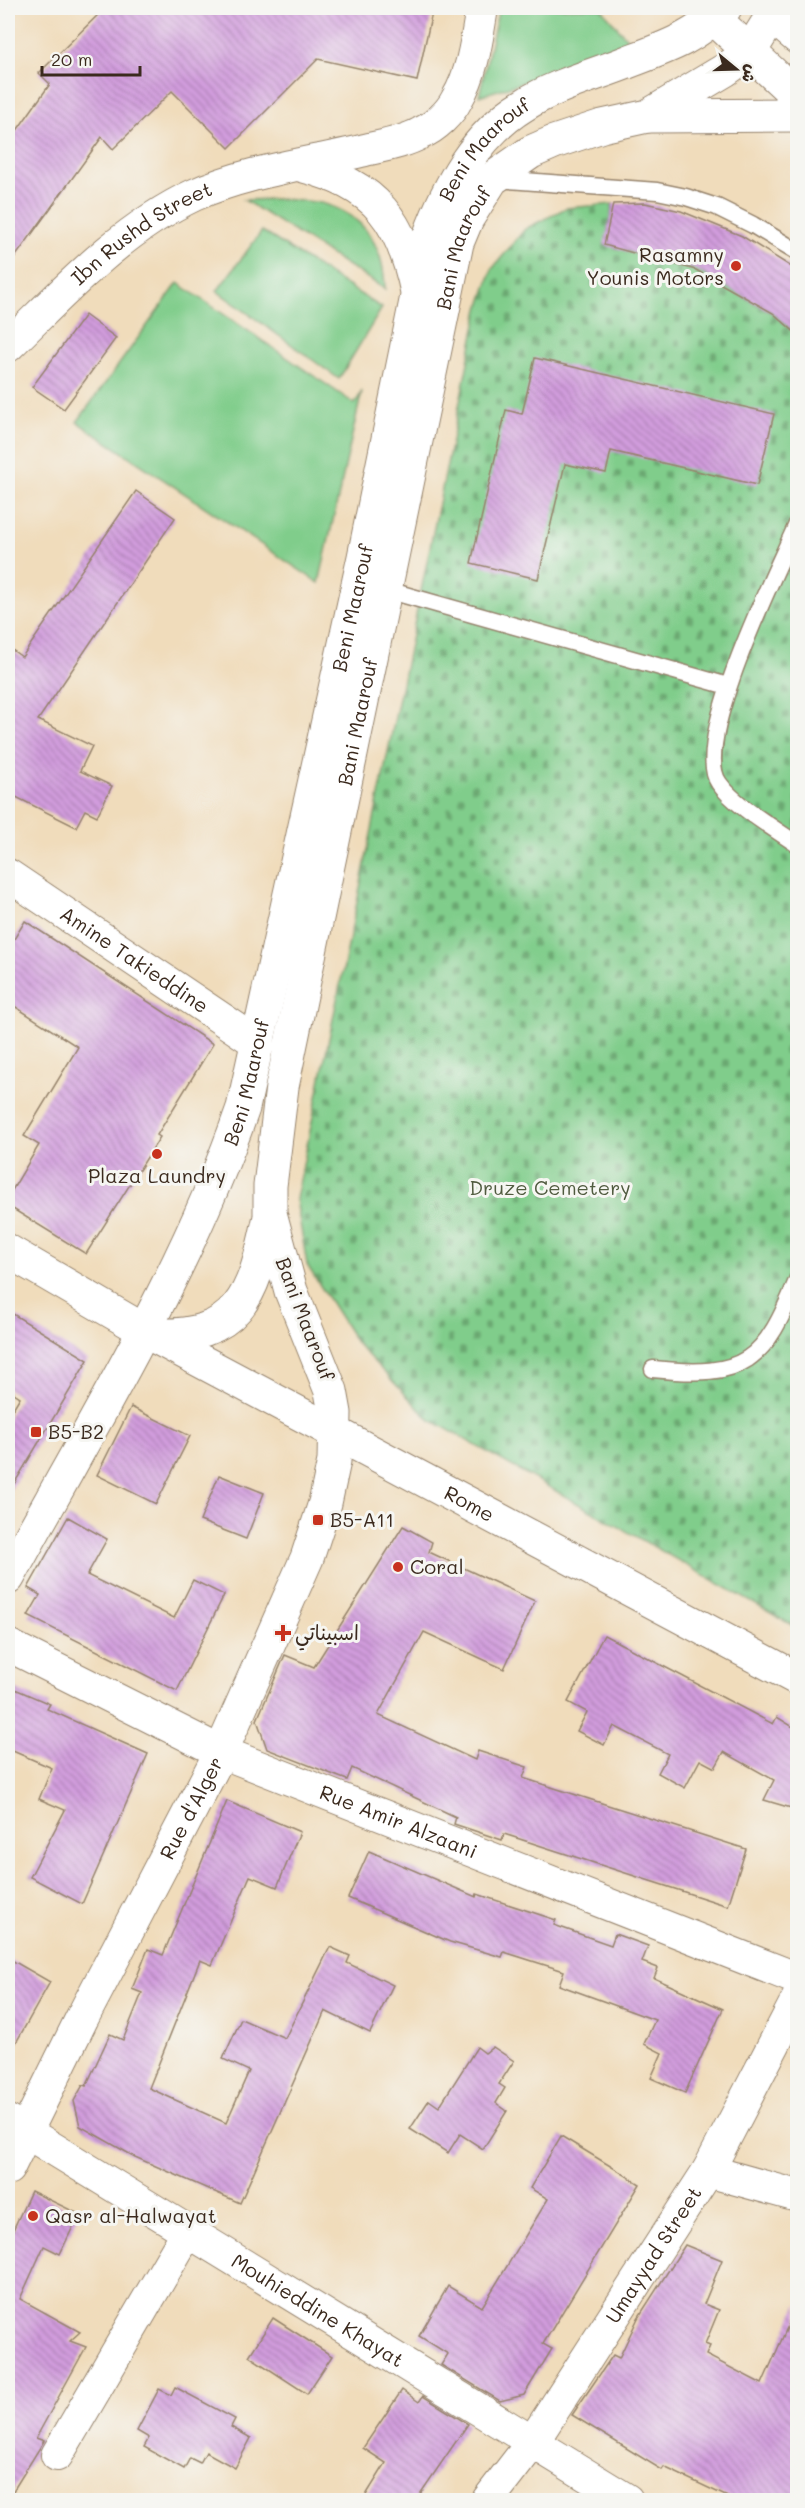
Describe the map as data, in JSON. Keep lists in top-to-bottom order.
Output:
{
  "streets": {
    "main road": [
      "Beni Maarouf",
      "Bani Maarouf",
      "Rome",
      "Rue d'Alger"
    ],
    "street": [
      "Ibn Rushd Street",
      "Amine Takieddine",
      "Rue Amir Alzaani",
      "Umayyad Street",
      "Mouhieddine Khayat"
    ]
  },
  "crossings": [
    ["Beni Maarouf", "Ibn Rushd Street"],
    ["Beni Maarouf", "Bani Maarouf"],
    ["Beni Maarouf", "Amine Takieddine"],
    ["Beni Maarouf", "Rome"],
    ["Bani Maarouf", "Rome"],
    ["Bani Maarouf", "Rue d'Alger"],
    ["Rome", "Rue d'Alger"],
    ["Rue d'Alger", "Rue Amir Alzaani"],
    ["Rue d'Alger", "Mouhieddine Khayat"],
    ["Umayyad Street", "Mouhieddine Khayat"]
  ],
  "parks": ["Druze Cemetery"],
  "places": {
    "other": [
      "Rasamny Younis Motors",
      "Plaza Laundry",
      "Coral",
      "Qasr al-Halwayat"
    ],
    "transit": ["B5-B2", "B5-A11"],
    "health": ["اسبيناتي"]
  },
  "scale_bar": "20 m",
  "north": "right"
}
